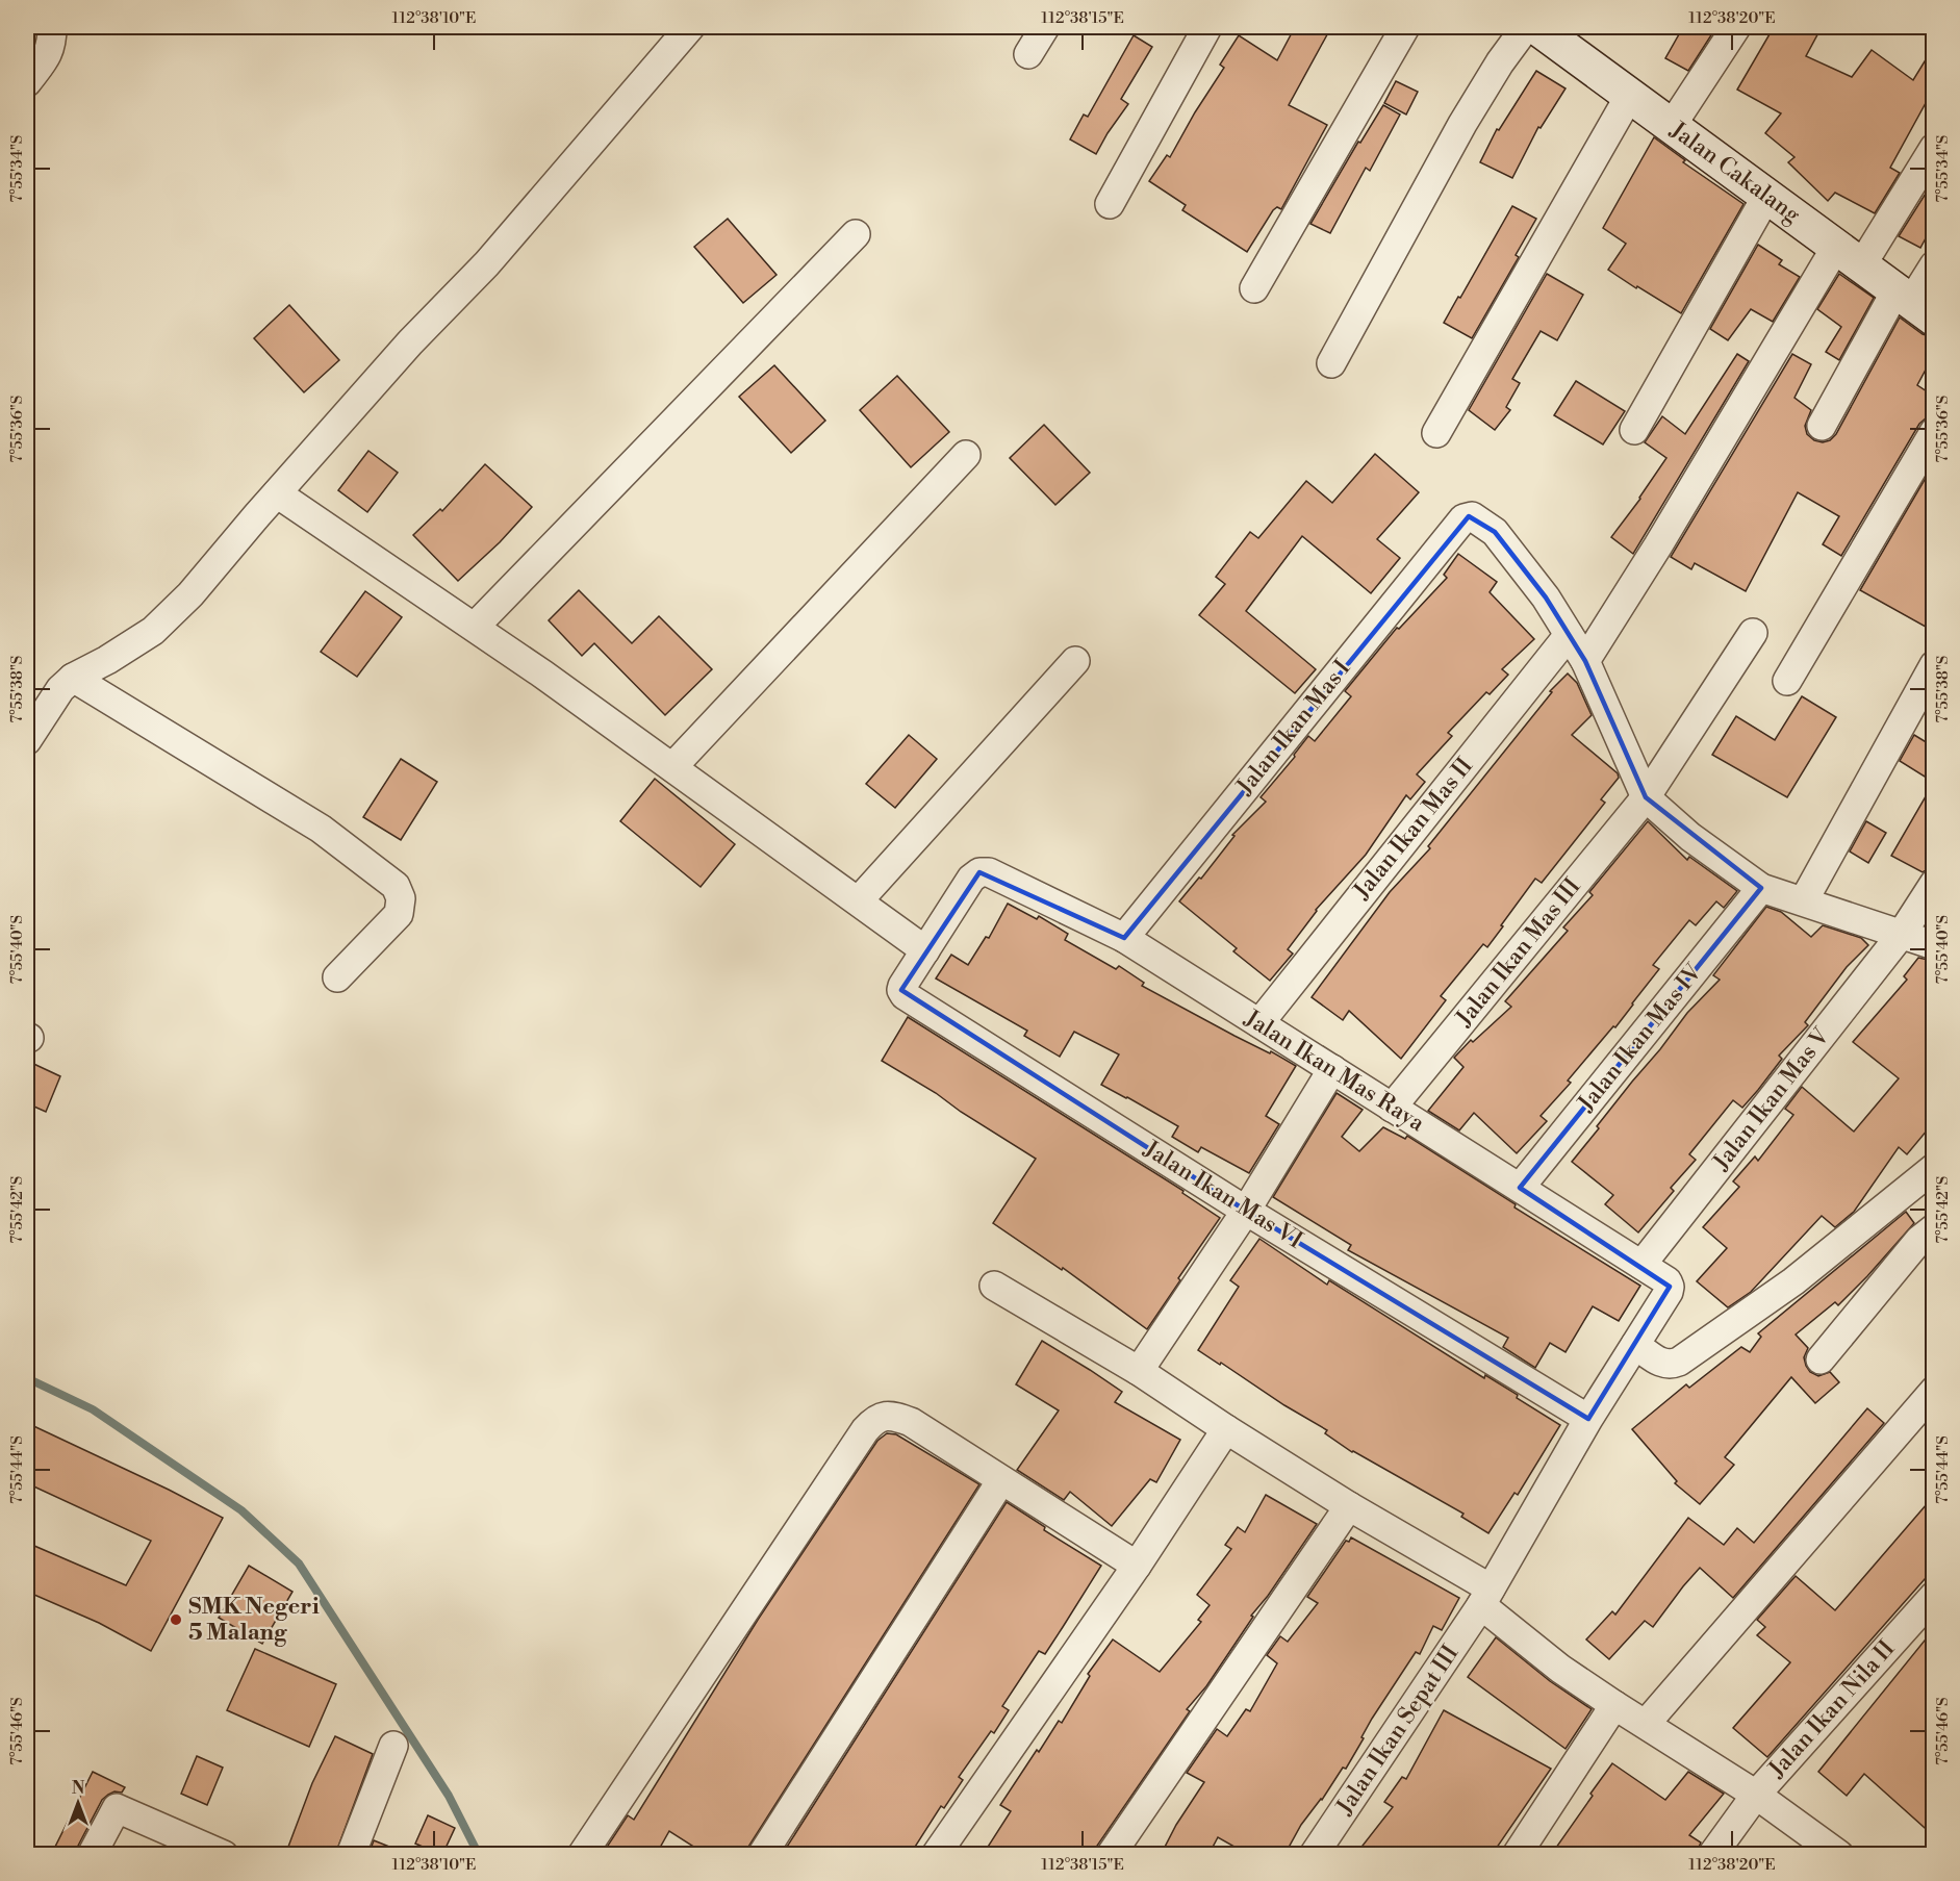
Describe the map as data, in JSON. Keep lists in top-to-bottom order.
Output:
{
  "streets": {
    "street": [
      "Jalan Cakalang",
      "Jalan Ikan Mas I",
      "Jalan Ikan Mas II",
      "Jalan Ikan Mas III",
      "Jalan Ikan Mas IV",
      "Jalan Ikan Mas Raya",
      "Jalan Ikan Mas V",
      "Jalan Ikan Mas VI",
      "Jalan Ikan Nila II",
      "Jalan Ikan Sepat III"
    ]
  },
  "crossings": [
    ["Jalan Ikan Mas I", "Jalan Ikan Mas II"],
    ["Jalan Ikan Mas I", "Jalan Ikan Mas Raya"],
    ["Jalan Ikan Mas II", "Jalan Ikan Mas Raya"],
    ["Jalan Ikan Mas III", "Jalan Ikan Mas Raya"],
    ["Jalan Ikan Mas IV", "Jalan Ikan Mas Raya"],
    ["Jalan Ikan Mas Raya", "Jalan Ikan Mas V"],
    ["Jalan Ikan Mas Raya", "Jalan Ikan Mas VI"],
    ["Jalan Ikan Mas Raya", "Jalan Ikan Sepat III"],
    ["Jalan Ikan Mas VI", "Jalan Ikan Sepat III"]
  ],
  "places": ["SMK Negeri 5 Malang"],
  "north": "top",
  "coordinates": [
    "112°38'10\"E",
    "112°38'15\"E",
    "112°38'20\"E",
    "7°55'34\"S",
    "7°55'36\"S",
    "7°55'38\"S",
    "7°55'40\"S",
    "7°55'42\"S",
    "7°55'44\"S",
    "7°55'46\"S"
  ]
}
